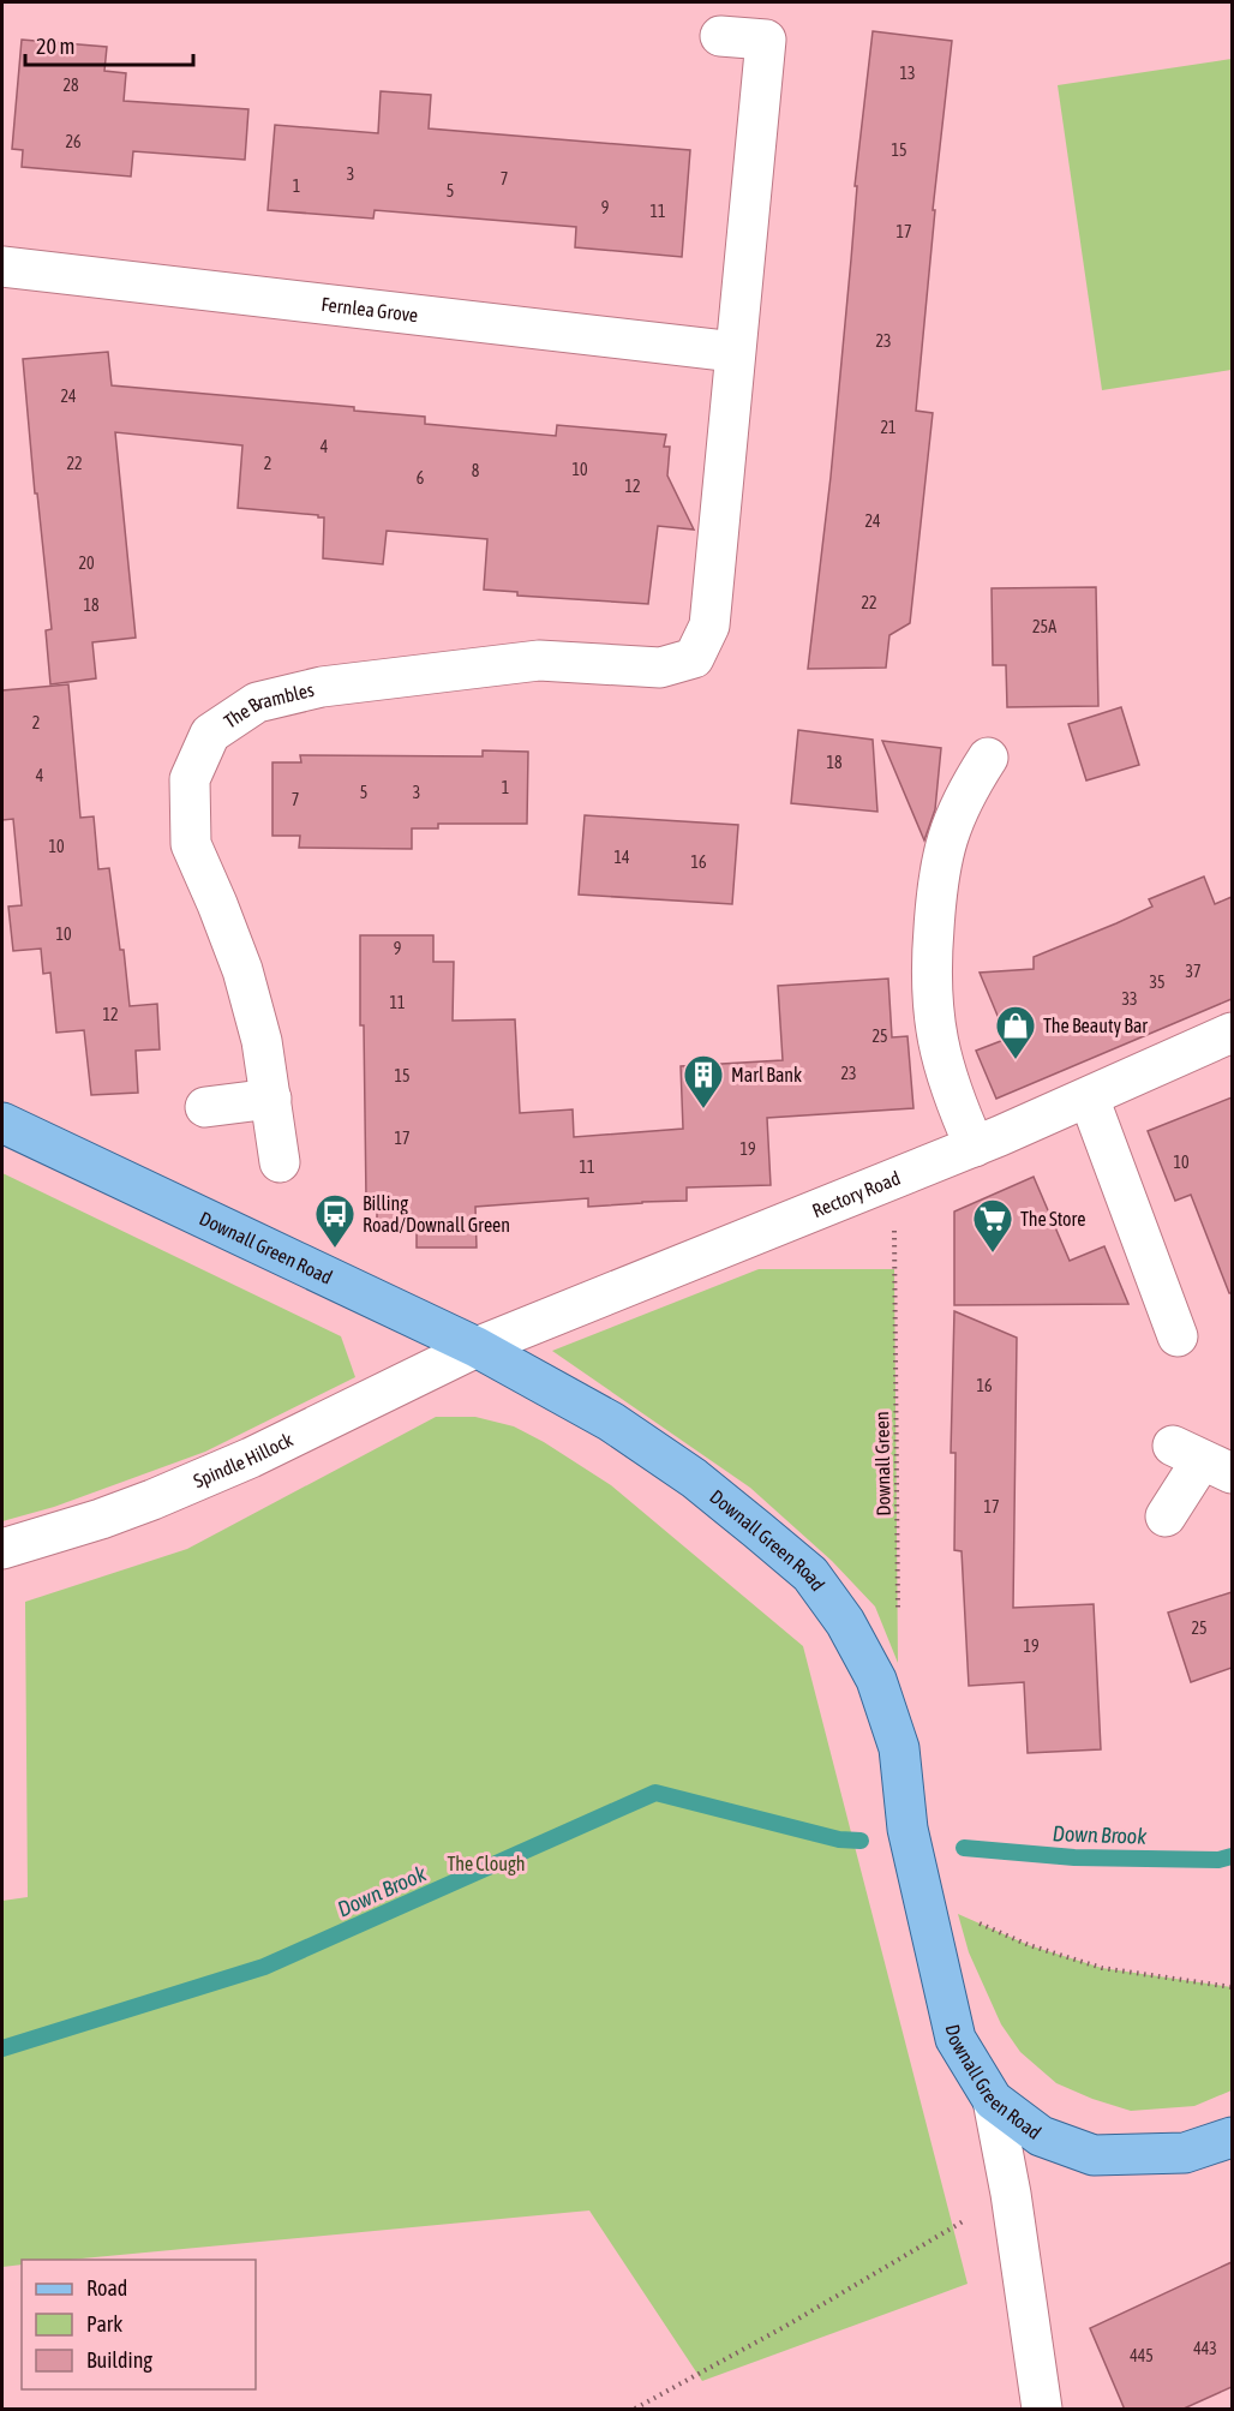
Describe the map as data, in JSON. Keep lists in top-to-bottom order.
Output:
{
  "streets": {
    "main road": ["Downall Green Road"],
    "street": [
      "Fernlea Grove",
      "The Brambles",
      "Rectory Road",
      "Spindle Hillock"
    ],
    "path": ["Downall Green"]
  },
  "crossings": [
    ["Fernlea Grove", "The Brambles"],
    ["Rectory Road", "Downall Green Road"],
    ["Rectory Road", "Spindle Hillock"],
    ["Rectory Road", "Downall Green"],
    ["Downall Green Road", "Spindle Hillock"]
  ],
  "water": ["Down Brook"],
  "parks": ["The Clough"],
  "places": {
    "shop": ["The Beauty Bar"],
    "building": ["Marl Bank"],
    "bus stop": ["Billing Road/Downall Green"],
    "supermarket": ["The Store"]
  },
  "house_numbers": [
    "13",
    "28",
    "26",
    "15",
    "3",
    "7",
    "1",
    "5",
    "9",
    "11",
    "17",
    "23",
    "24",
    "21",
    "4",
    "22",
    "2",
    "10",
    "8",
    "6",
    "12",
    "24",
    "20",
    "22",
    "18",
    "25A",
    "2",
    "18",
    "4",
    "1",
    "5",
    "3",
    "7",
    "10",
    "14",
    "16",
    "10",
    "9",
    "37",
    "35",
    "33",
    "11",
    "12",
    "25",
    "23",
    "15",
    "17",
    "19",
    "10",
    "11",
    "16",
    "17",
    "25",
    "19",
    "443",
    "445"
  ],
  "legend": ["Road", "Park", "Building"],
  "scale_bar": "20 m"
}
